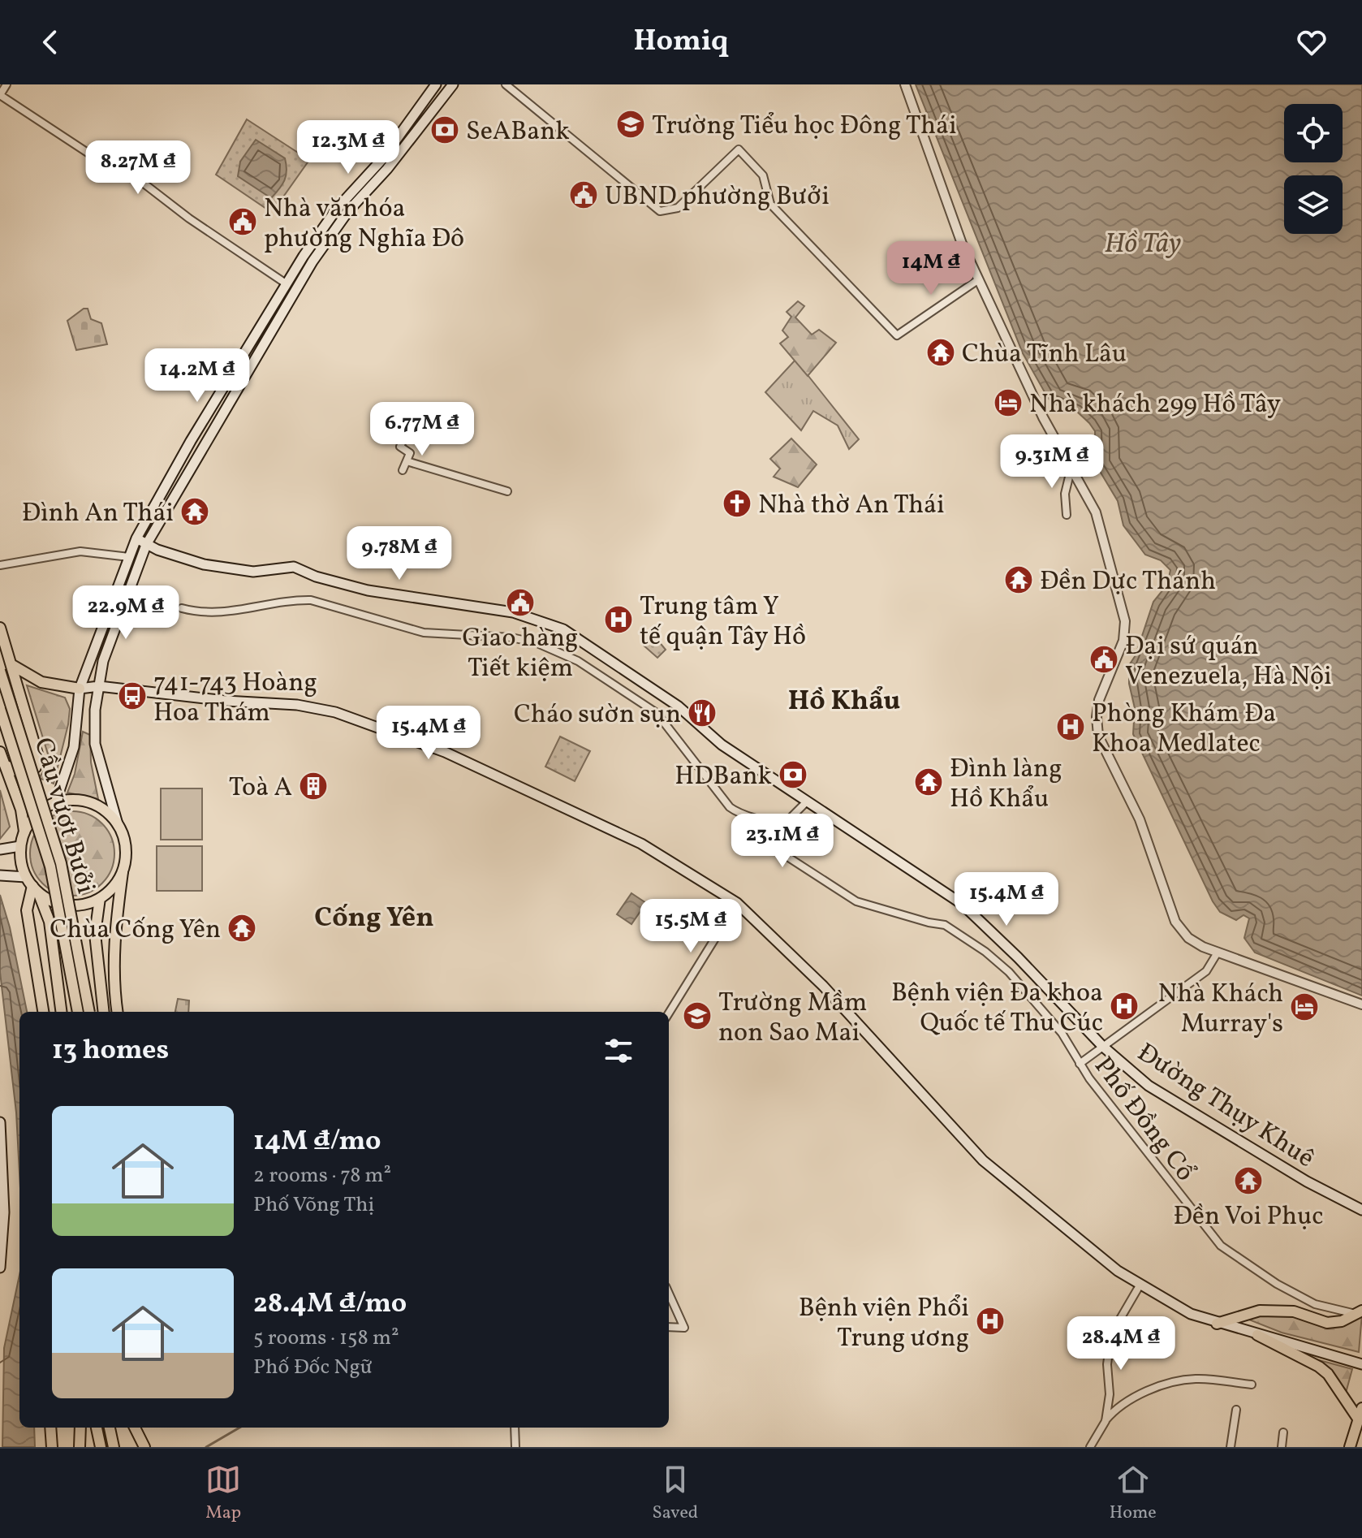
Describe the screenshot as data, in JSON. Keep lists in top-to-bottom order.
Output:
{
  "streets": {
    "main road": ["Cầu vượt Bưởi", "Đường Thụy Khuê"],
    "street": ["Phố Đồng Cổ"]
  },
  "districts": ["Hồ Khẩu", "Cống Yên"],
  "water": ["Hồ Tây"],
  "places": {
    "school or university": ["Trường Tiểu học Đông Thái", "Trường Mầm non Sao Mai"],
    "bank": ["SeABank", "HDBank"],
    "public building": [
      "UBND phường Bưởi",
      "Nhà văn hóa phường Nghĩa Đô",
      "Giao hàng Tiết kiệm",
      "Đại sứ quán Venezuela, Hà Nội"
    ],
    "temple": [
      "Chùa Tĩnh Lâu",
      "Đình An Thái",
      "Đền Dực Thánh",
      "Đình làng Hồ Khẩu",
      "Chùa Cống Yên",
      "Đền Voi Phục"
    ],
    "hotel": ["Nhà khách 299 Hồ Tây", "Nhà Khách Murray's"],
    "church": ["Nhà thờ An Thái"],
    "hospital": [
      "Trung tâm Y tế quận Tây Hồ",
      "Phòng Khám Đa Khoa Medlatec",
      "Bệnh viện Đa khoa Quốc tế Thu Cúc",
      "Bệnh viện Phổi Trung ương"
    ],
    "bus stop": ["741-743 Hoàng Hoa Thám"],
    "restaurant": ["Cháo sườn sụn"],
    "building": ["Toà A"]
  },
  "page": {
    "header": "Homiq",
    "price": [
      "12.3M ₫",
      "8.27M ₫",
      "14M ₫",
      "14.2M ₫",
      "6.77M ₫",
      "9.31M ₫",
      "9.78M ₫",
      "22.9M ₫",
      "15.4M ₫",
      "23.1M ₫",
      "15.4M ₫",
      "15.5M ₫",
      "28.4M ₫"
    ],
    "heading": "13 homes",
    "list": [
      {
        "name": "14M ₫/mo",
        "note": "2 rooms · 78 m² · Phố Võng Thị"
      },
      {
        "name": "28.4M ₫/mo",
        "note": "5 rooms · 158 m² · Phố Đốc Ngữ"
      }
    ],
    "tabs": ["Map", "Saved", "Home"]
  }
}
